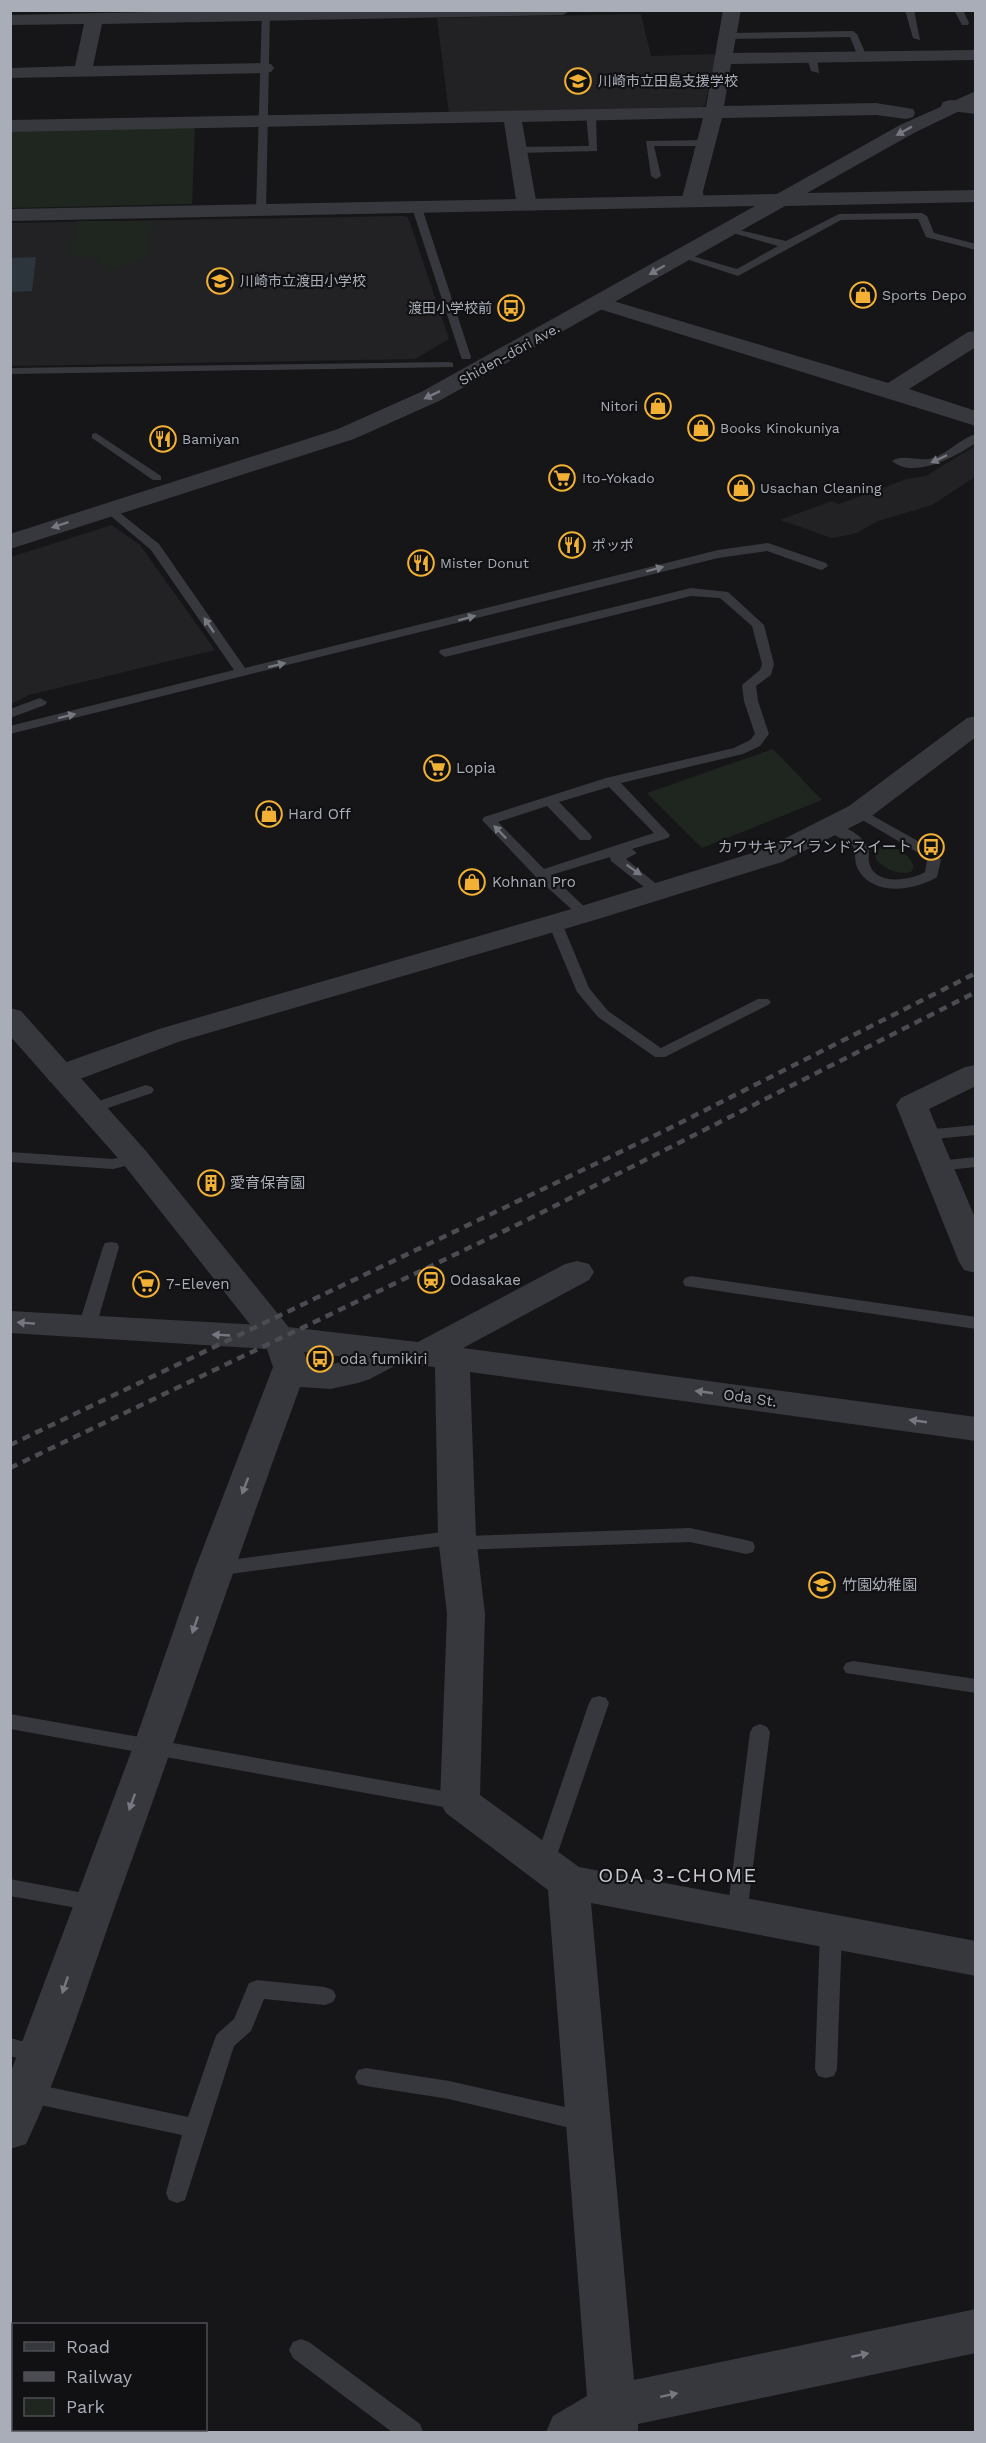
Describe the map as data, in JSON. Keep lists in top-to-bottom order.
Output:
{
  "streets": {
    "street": ["Shiden-dōri Ave.", "Oda St."]
  },
  "one_way": ["Oda St."],
  "districts": ["ODA 3-CHOME"],
  "places": {
    "school or university": ["川崎市立田島支援学校", "川崎市立渡田小学校", "竹園幼稚園"],
    "shop": [
      "Sports Depo",
      "Nitori",
      "Books Kinokuniya",
      "Usachan Cleaning",
      "Hard Off",
      "Kohnan Pro"
    ],
    "bus stop": ["渡田小学校前", "カワサキアイランドスイート", "oda fumikiri"],
    "restaurant": ["Bamiyan", "ポッポ", "Mister Donut"],
    "supermarket": ["Ito-Yokado", "Lopia", "7-Eleven"],
    "building": ["愛育保育園"],
    "station": ["Odasakae"]
  },
  "legend": ["Road", "Railway", "Park"]
}
